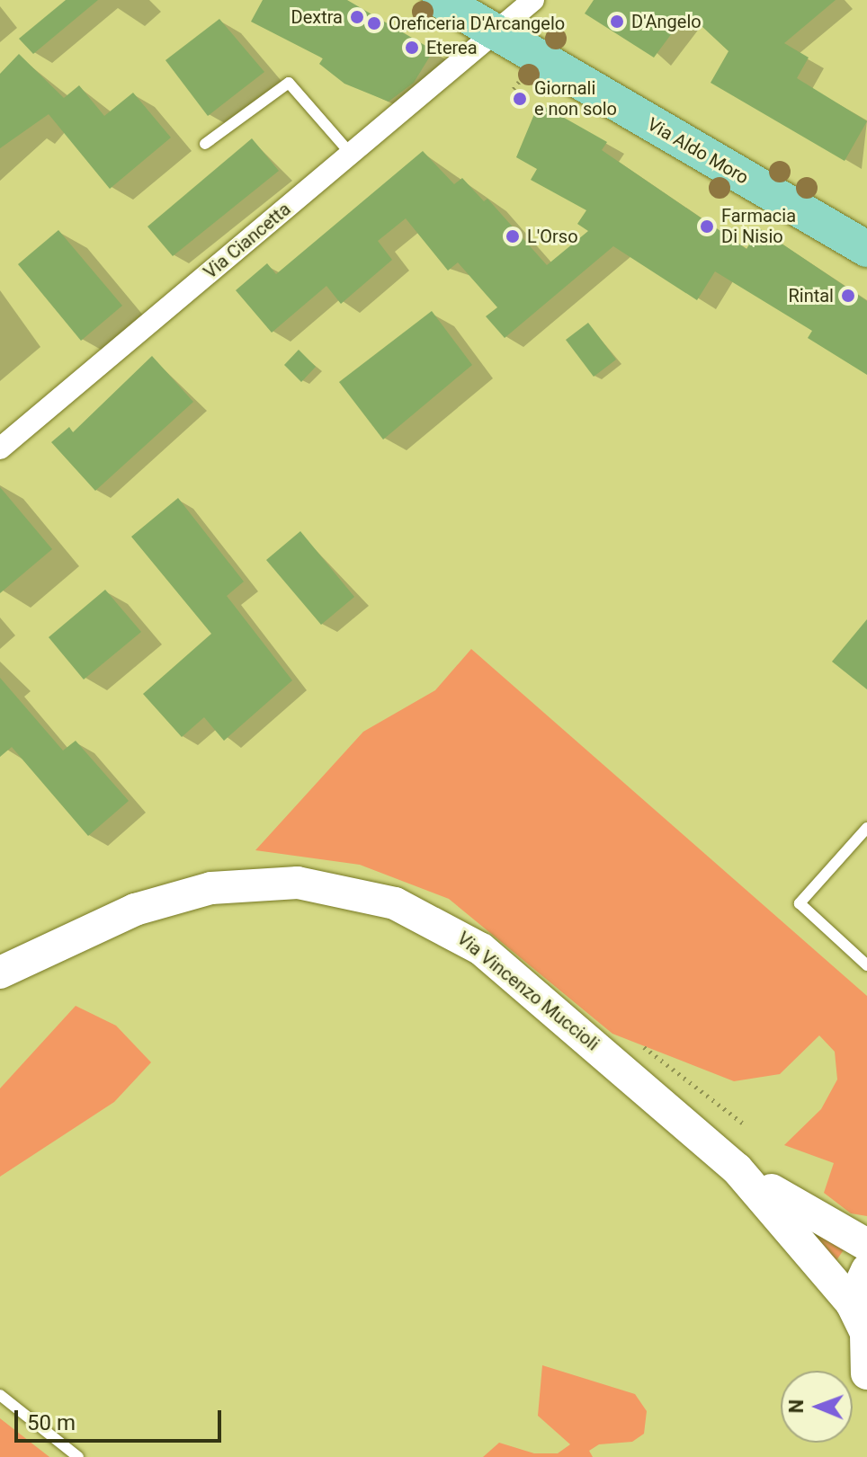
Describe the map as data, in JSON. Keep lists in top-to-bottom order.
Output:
{
  "streets": {
    "main road": ["Via Aldo Moro"],
    "street": ["Via Ciancetta", "Via Vincenzo Muccioli"]
  },
  "crossings": [
    ["Via Aldo Moro", "Via Ciancetta"]
  ],
  "places": [
    "Dextra",
    "D'Angelo",
    "Oreficeria D'Arcangelo",
    "Eterea",
    "Giornali e non solo",
    "Farmacia Di Nisio",
    "L'Orso",
    "Rintal"
  ],
  "scale_bar": "50 m",
  "north": "left"
}
